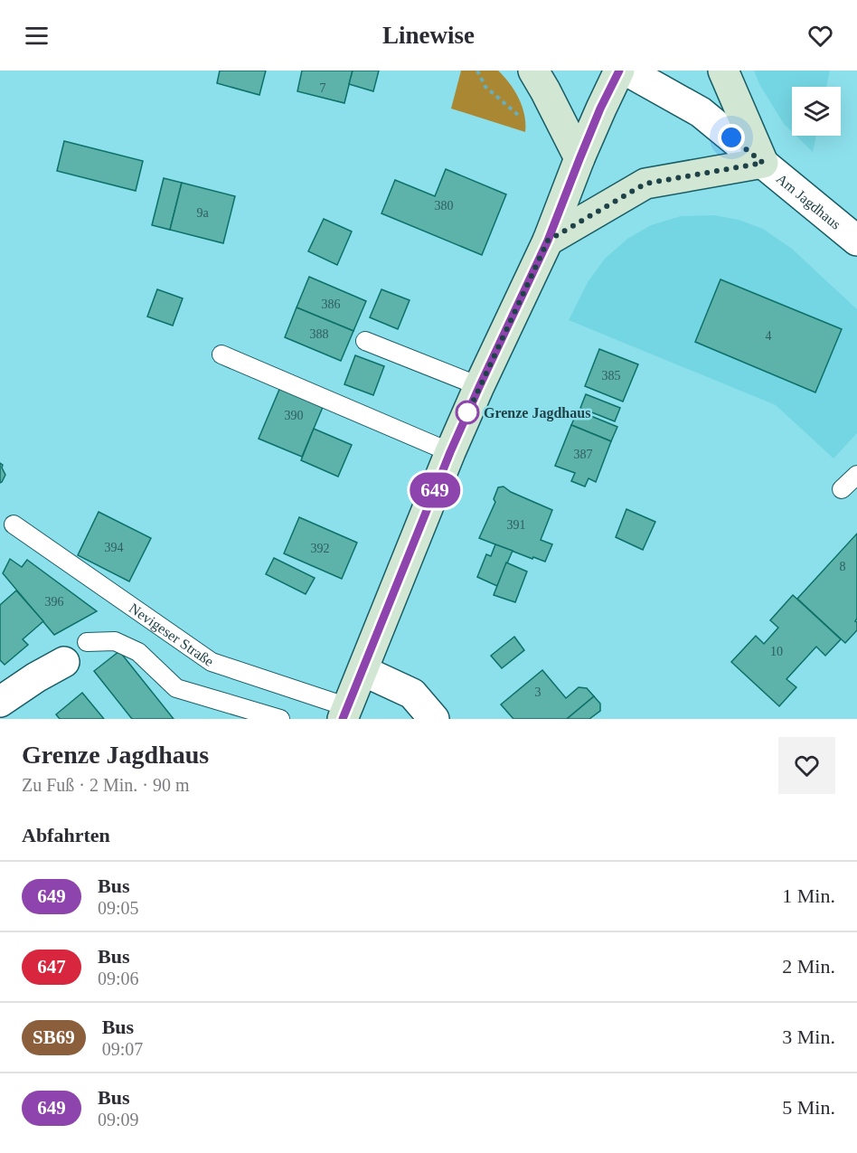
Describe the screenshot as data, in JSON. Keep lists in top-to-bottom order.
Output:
{
  "streets": {
    "main road": ["Nevigeser Straße"],
    "street": ["Am Jagdhaus"]
  },
  "places": ["Grenze Jagdhaus"],
  "lines": ["bus line 649"],
  "house_numbers": [
    "7",
    "380",
    "9a",
    "386",
    "388",
    "4",
    "385",
    "390",
    "387",
    "391",
    "394",
    "392",
    "8",
    "396",
    "10",
    "3"
  ],
  "page": {
    "header": "Linewise",
    "on_map": "649",
    "heading": [
      ["Grenze Jagdhaus", "Zu Fuß · 2 Min. · 90 m"],
      "Abfahrten"
    ],
    "list": [
      {
        "mark": "649",
        "name": "Bus",
        "note": "09:05",
        "value": "1 Min."
      },
      {
        "mark": "647",
        "name": "Bus",
        "note": "09:06",
        "value": "2 Min."
      },
      {
        "mark": "SB69",
        "name": "Bus",
        "note": "09:07",
        "value": "3 Min."
      },
      {
        "mark": "649",
        "name": "Bus",
        "note": "09:09",
        "value": "5 Min."
      }
    ]
  }
}
